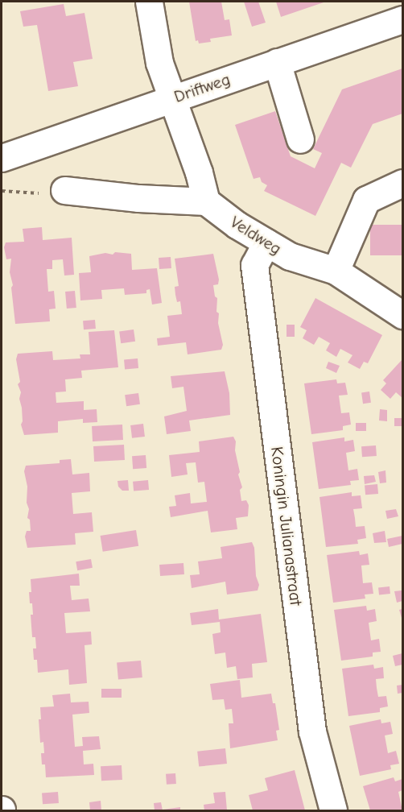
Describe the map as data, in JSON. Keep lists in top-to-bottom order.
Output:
{
  "streets": {
    "street": ["Driftweg", "Veldweg", "Koningin Julianastraat"]
  },
  "crossings": [
    ["Veldweg", "Koningin Julianastraat"]
  ]
}
